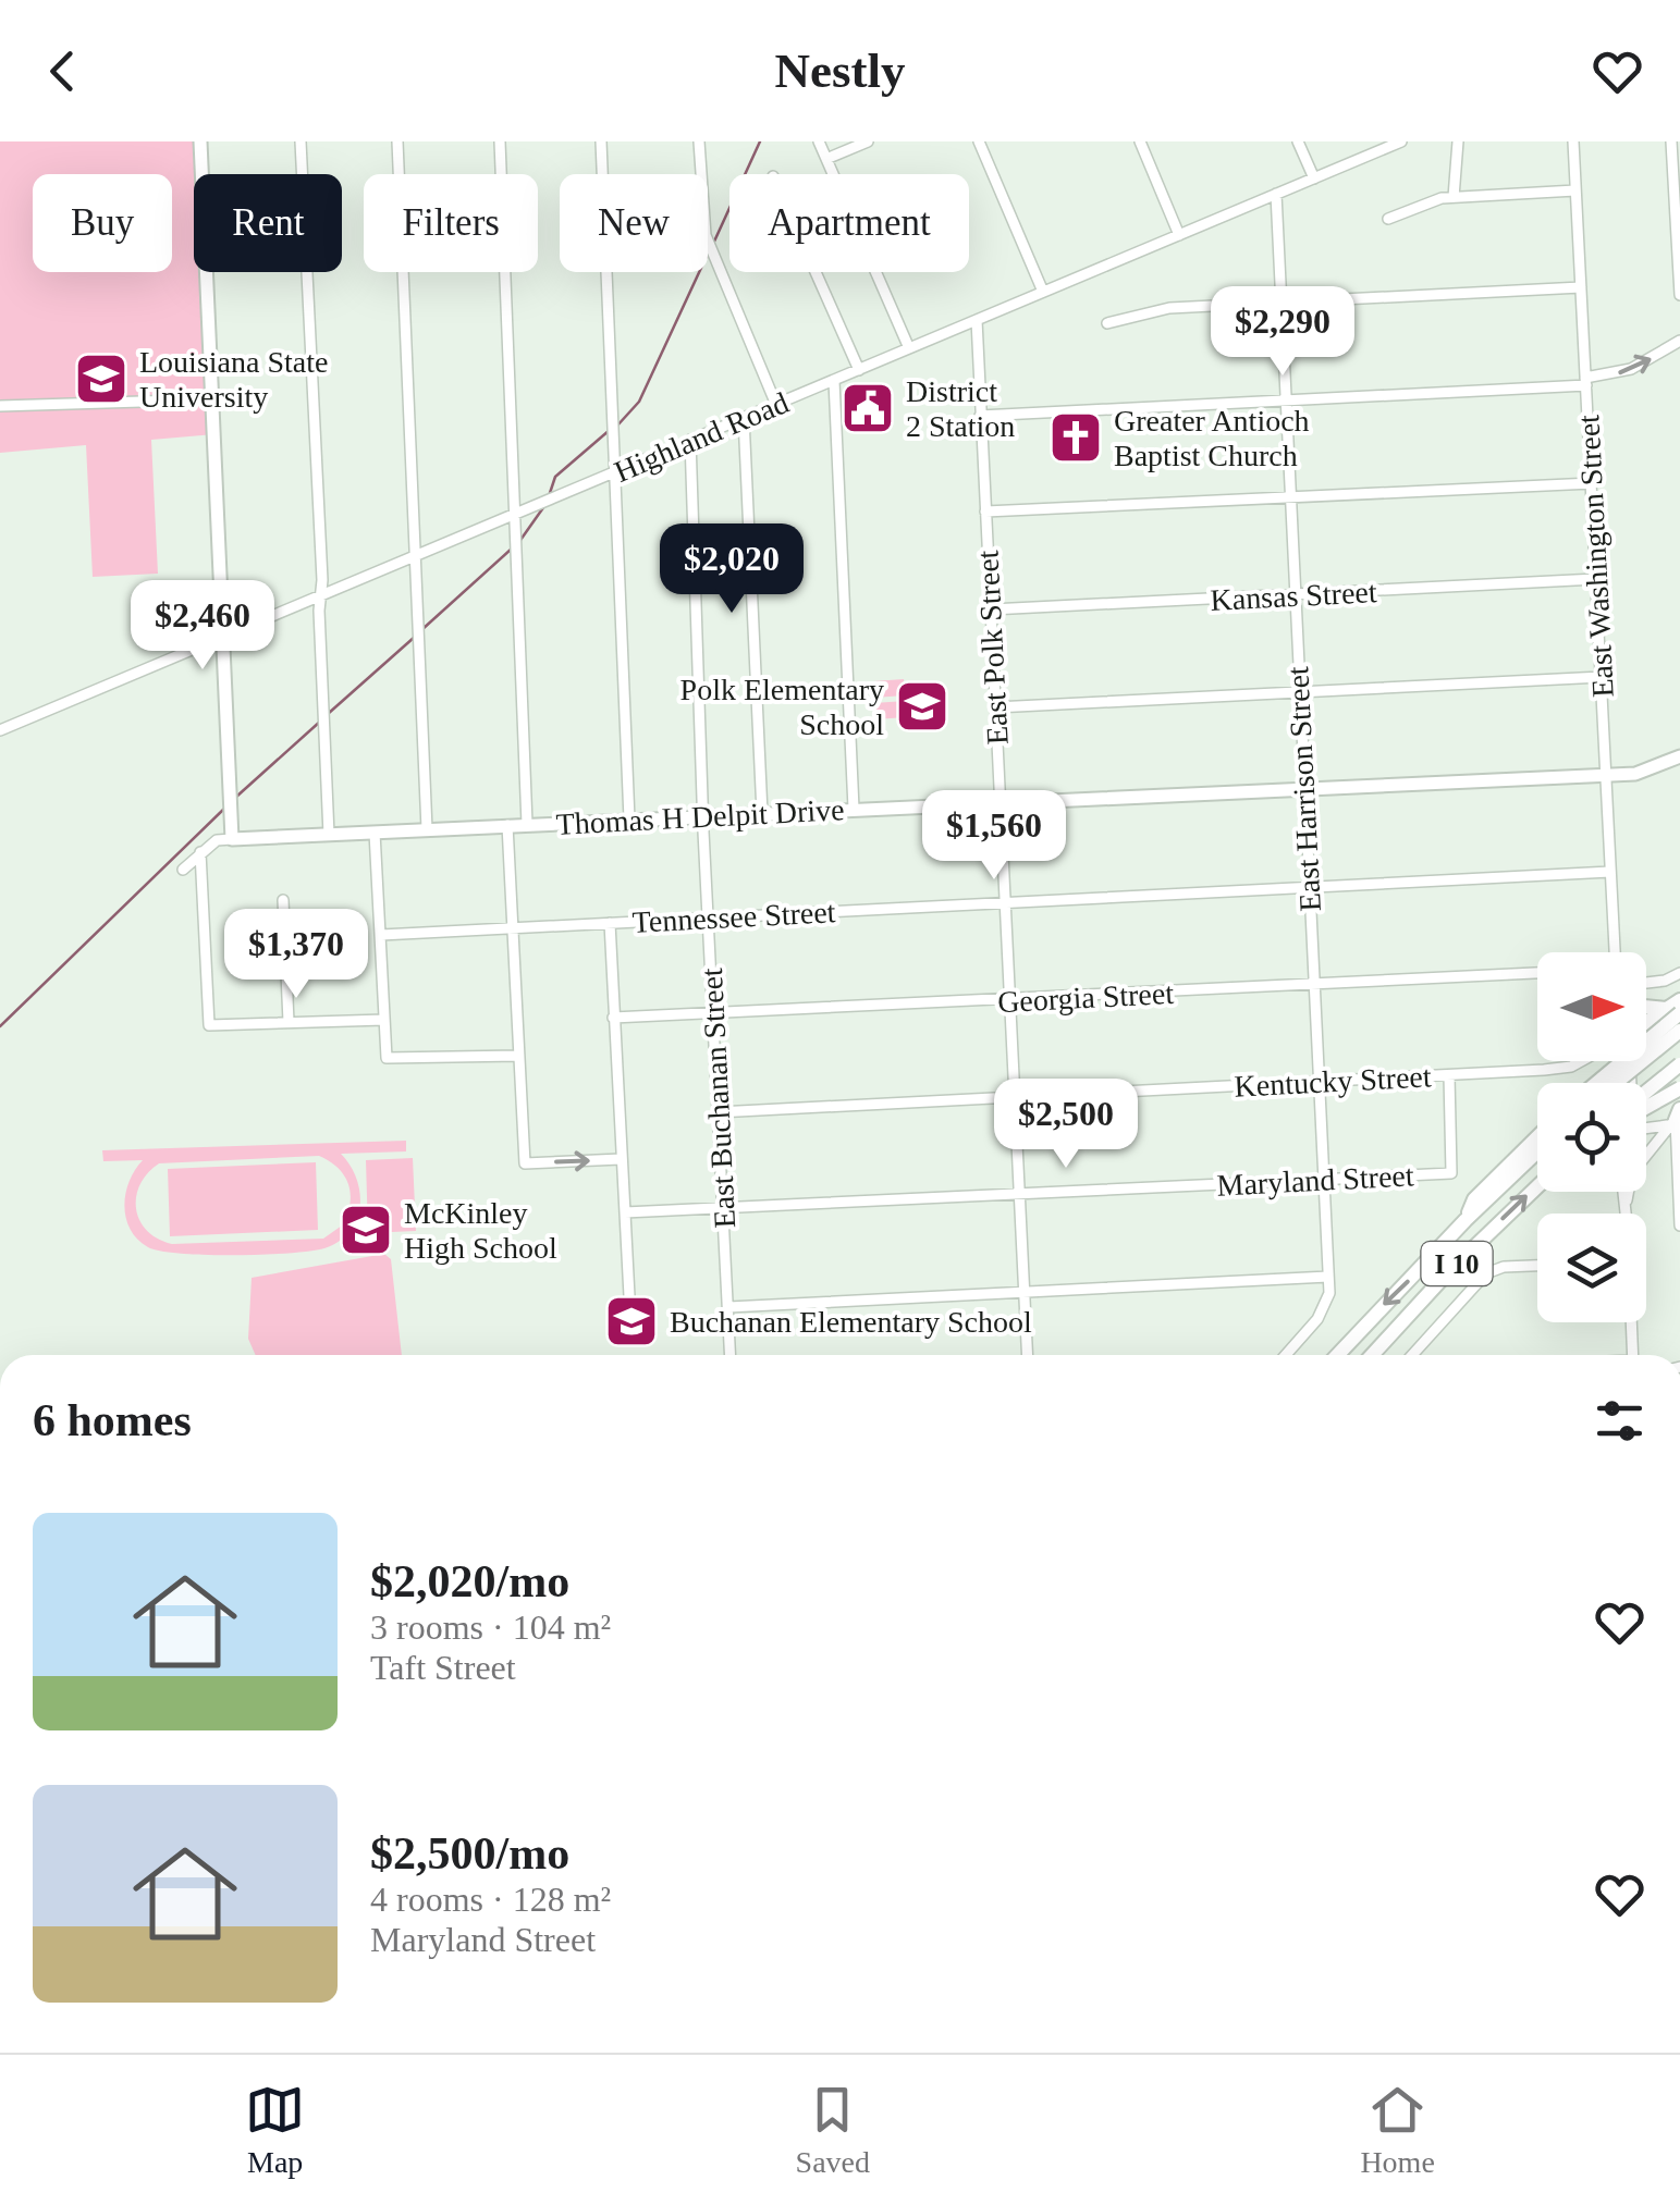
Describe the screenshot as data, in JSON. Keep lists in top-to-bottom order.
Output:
{
  "streets": {
    "highway": ["I 10"],
    "main road": ["Thomas H Delpit Drive"],
    "street": [
      "Highland Road",
      "East Washington Street",
      "Kansas Street",
      "East Polk Street",
      "East Harrison Street",
      "Tennessee Street",
      "Georgia Street",
      "Kentucky Street",
      "East Buchanan Street",
      "Maryland Street"
    ]
  },
  "crossings": [
    ["Highland Road", "East Polk Street"],
    ["Highland Road", "East Harrison Street"],
    ["Highland Road", "East Buchanan Street"],
    ["East Washington Street", "Kansas Street"],
    ["East Washington Street", "Thomas H Delpit Drive"],
    ["East Washington Street", "Tennessee Street"],
    ["Kansas Street", "East Polk Street"],
    ["Kansas Street", "East Harrison Street"],
    ["East Polk Street", "Thomas H Delpit Drive"],
    ["East Polk Street", "Tennessee Street"],
    ["East Polk Street", "Georgia Street"],
    ["East Polk Street", "Kentucky Street"],
    ["East Polk Street", "Maryland Street"],
    ["East Harrison Street", "Thomas H Delpit Drive"],
    ["East Harrison Street", "Tennessee Street"],
    ["East Harrison Street", "Georgia Street"],
    ["East Harrison Street", "Kentucky Street"],
    ["East Harrison Street", "Maryland Street"],
    ["Thomas H Delpit Drive", "East Buchanan Street"],
    ["Tennessee Street", "East Buchanan Street"],
    ["Georgia Street", "East Buchanan Street"],
    ["Kentucky Street", "East Buchanan Street"],
    ["Kentucky Street", "Maryland Street"],
    ["East Buchanan Street", "Maryland Street"]
  ],
  "places": {
    "school or university": [
      "Louisiana State University",
      "Polk Elementary School",
      "McKinley High School",
      "Buchanan Elementary School"
    ],
    "public building": ["District 2 Station"],
    "church": ["Greater Antioch Baptist Church"]
  },
  "north": "right",
  "page": {
    "header": "Nestly",
    "chip": [
      "Buy",
      "Rent",
      "Filters",
      "New",
      "Apartment"
    ],
    "price": [
      "$2,290",
      "$2,020",
      "$2,460",
      "$1,560",
      "$1,370",
      "$2,500"
    ],
    "heading": "6 homes",
    "list": [
      {
        "name": "$2,020/mo",
        "note": "3 rooms · 104 m² · Taft Street"
      },
      {
        "name": "$2,500/mo",
        "note": "4 rooms · 128 m² · Maryland Street"
      }
    ],
    "tabs": ["Map", "Saved", "Home"]
  }
}
